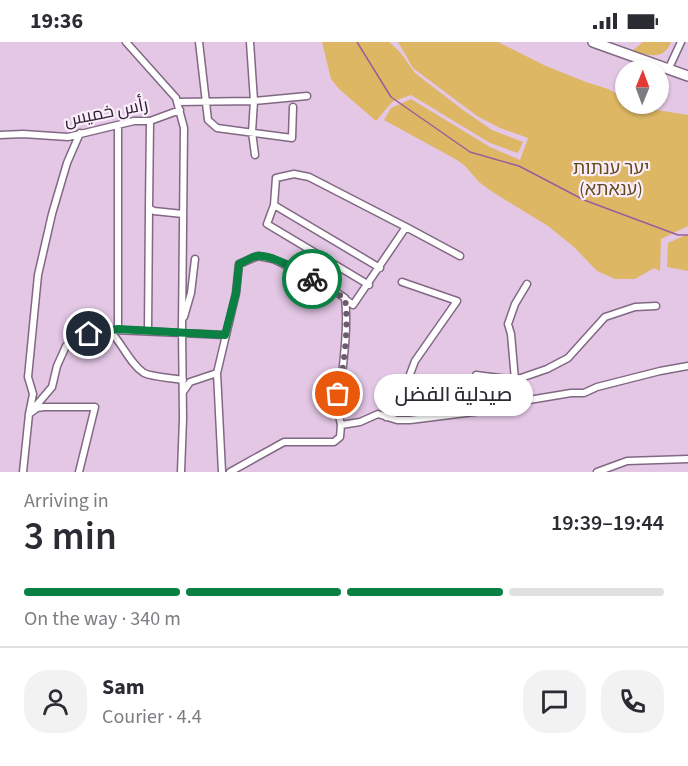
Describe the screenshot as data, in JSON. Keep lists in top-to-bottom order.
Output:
{
  "streets": {
    "street": ["رأس خميس"]
  },
  "parks": ["יער ענתות (ענאתא)"],
  "places": ["صيدلية الفضل"],
  "north": "top",
  "page": {
    "status": "19:36",
    "bubble": "صيدلية الفضل",
    "heading": ["3 min", "Arriving in", "19:39–19:44"],
    "panel": ["Sam", "Courier · 4.4"],
    "bar": "On the way · 340 m"
  }
}
